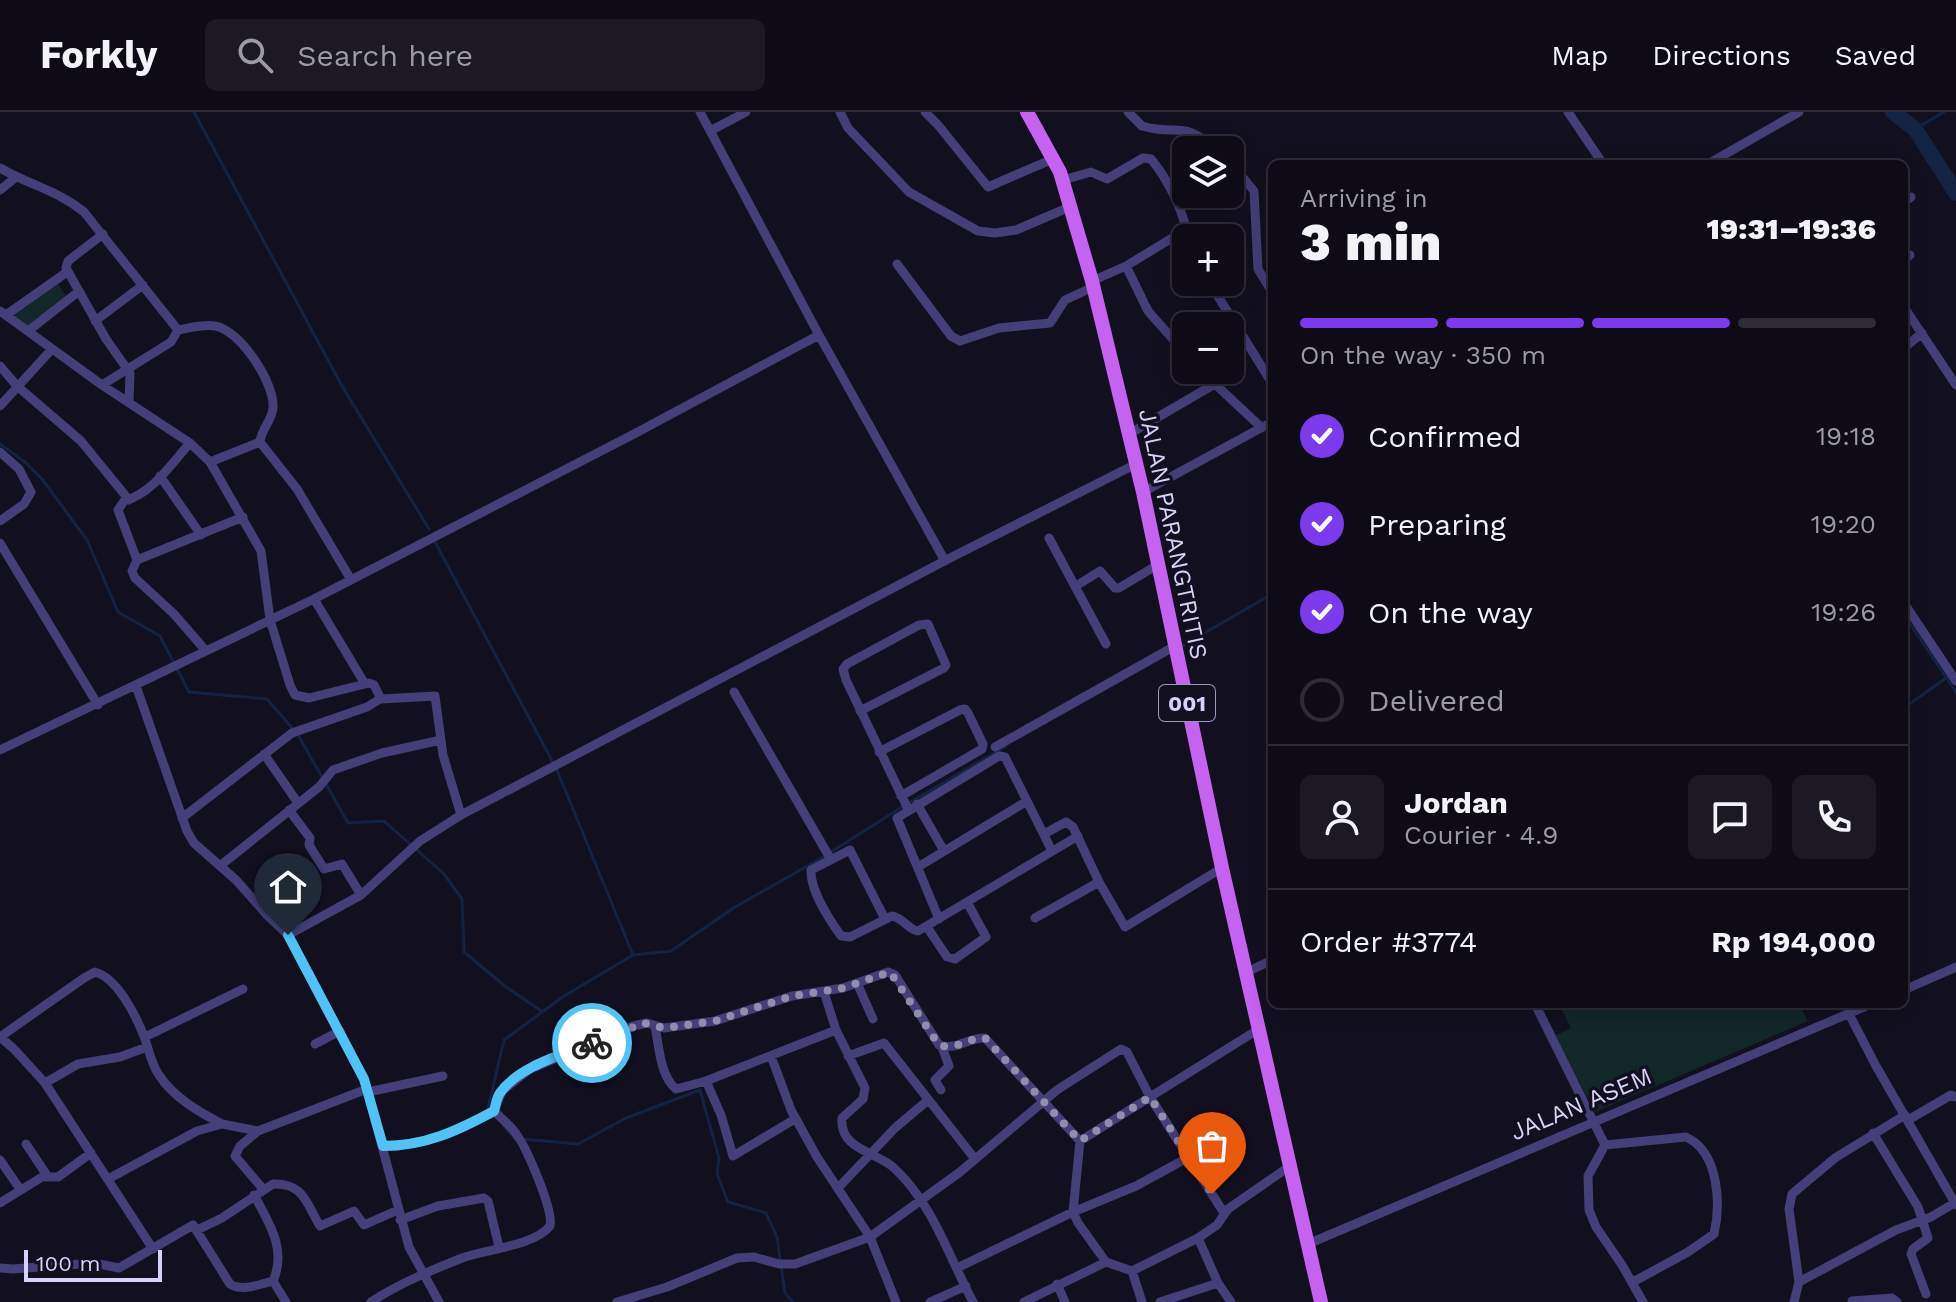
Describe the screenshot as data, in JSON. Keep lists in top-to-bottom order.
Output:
{
  "streets": {
    "main road": ["JALAN PARANGTRITIS", "001"],
    "street": ["JALAN ASEM"]
  },
  "crossings": [
    ["JALAN PARANGTRITIS", "JALAN ASEM"]
  ],
  "scale_bar": "100 m",
  "page": {
    "header": "Forkly",
    "search": "Search here",
    "nav": ["Map", "Directions", "Saved"],
    "map_buttons": ["+", "−"],
    "heading": ["3 min", "Arriving in", "19:31–19:36"],
    "panel": [
      "Jordan",
      "Courier · 4.9",
      "Order #3774",
      "Rp 194,000"
    ],
    "bar": "On the way · 350 m",
    "list": [
      ["Confirmed", "19:18"],
      ["Preparing", "19:20"],
      ["On the way", "19:26"],
      "Delivered"
    ],
    "scale": "100 m"
  }
}
